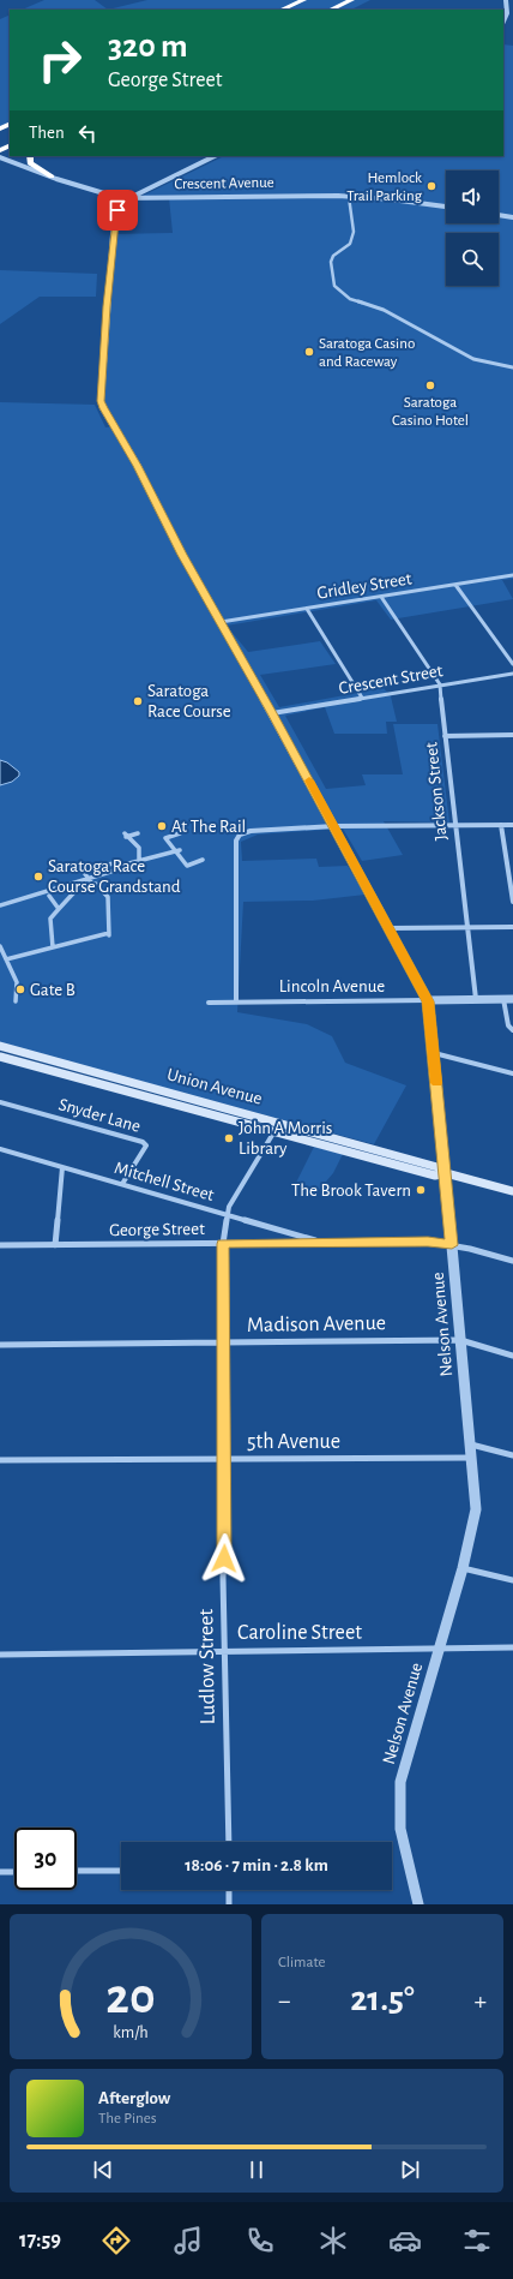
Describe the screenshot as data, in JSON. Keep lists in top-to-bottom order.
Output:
{
  "streets": {
    "main road": ["Union Avenue"],
    "street": [
      "Crescent Avenue",
      "Gridley Street",
      "Crescent Street",
      "Jackson Street",
      "Lincoln Avenue",
      "Snyder Lane",
      "Mitchell Street",
      "George Street",
      "Madison Avenue",
      "Nelson Avenue",
      "5th Avenue",
      "Caroline Street",
      "Ludlow Street"
    ]
  },
  "crossings": [
    ["Crescent Avenue", "Nelson Avenue"],
    ["Gridley Street", "Jackson Street"],
    ["Gridley Street", "Nelson Avenue"],
    ["Crescent Street", "Jackson Street"],
    ["Crescent Street", "Nelson Avenue"],
    ["Jackson Street", "Lincoln Avenue"],
    ["Lincoln Avenue", "Nelson Avenue"],
    ["Union Avenue", "Nelson Avenue"],
    ["Union Avenue", "Ludlow Street"],
    ["Snyder Lane", "Mitchell Street"],
    ["Mitchell Street", "George Street"],
    ["Mitchell Street", "Ludlow Street"],
    ["George Street", "Nelson Avenue"],
    ["George Street", "Ludlow Street"],
    ["Madison Avenue", "Nelson Avenue"],
    ["Madison Avenue", "Ludlow Street"],
    ["Nelson Avenue", "5th Avenue"],
    ["Nelson Avenue", "Caroline Street"],
    ["5th Avenue", "Ludlow Street"],
    ["Caroline Street", "Ludlow Street"]
  ],
  "places": [
    "Hemlock Trail Parking",
    "Saratoga Casino and Raceway",
    "Saratoga Casino Hotel",
    "Saratoga Race Course",
    "At The Rail",
    "Saratoga Race Course Grandstand",
    "Gate B",
    "John A Morris Library",
    "The Brook Tavern"
  ],
  "page": {
    "turn": ["320 m", "George Street"],
    "then": "Then",
    "limit": "30",
    "trip": "18:06 · 7 min · 2.8 km",
    "tile": "Climate",
    "heat": ["−", "21.5°", "+"],
    "song": ["Afterglow", "The Pines"],
    "tabs": "17:59",
    "gauge": ["20", "km/h"]
  }
}
